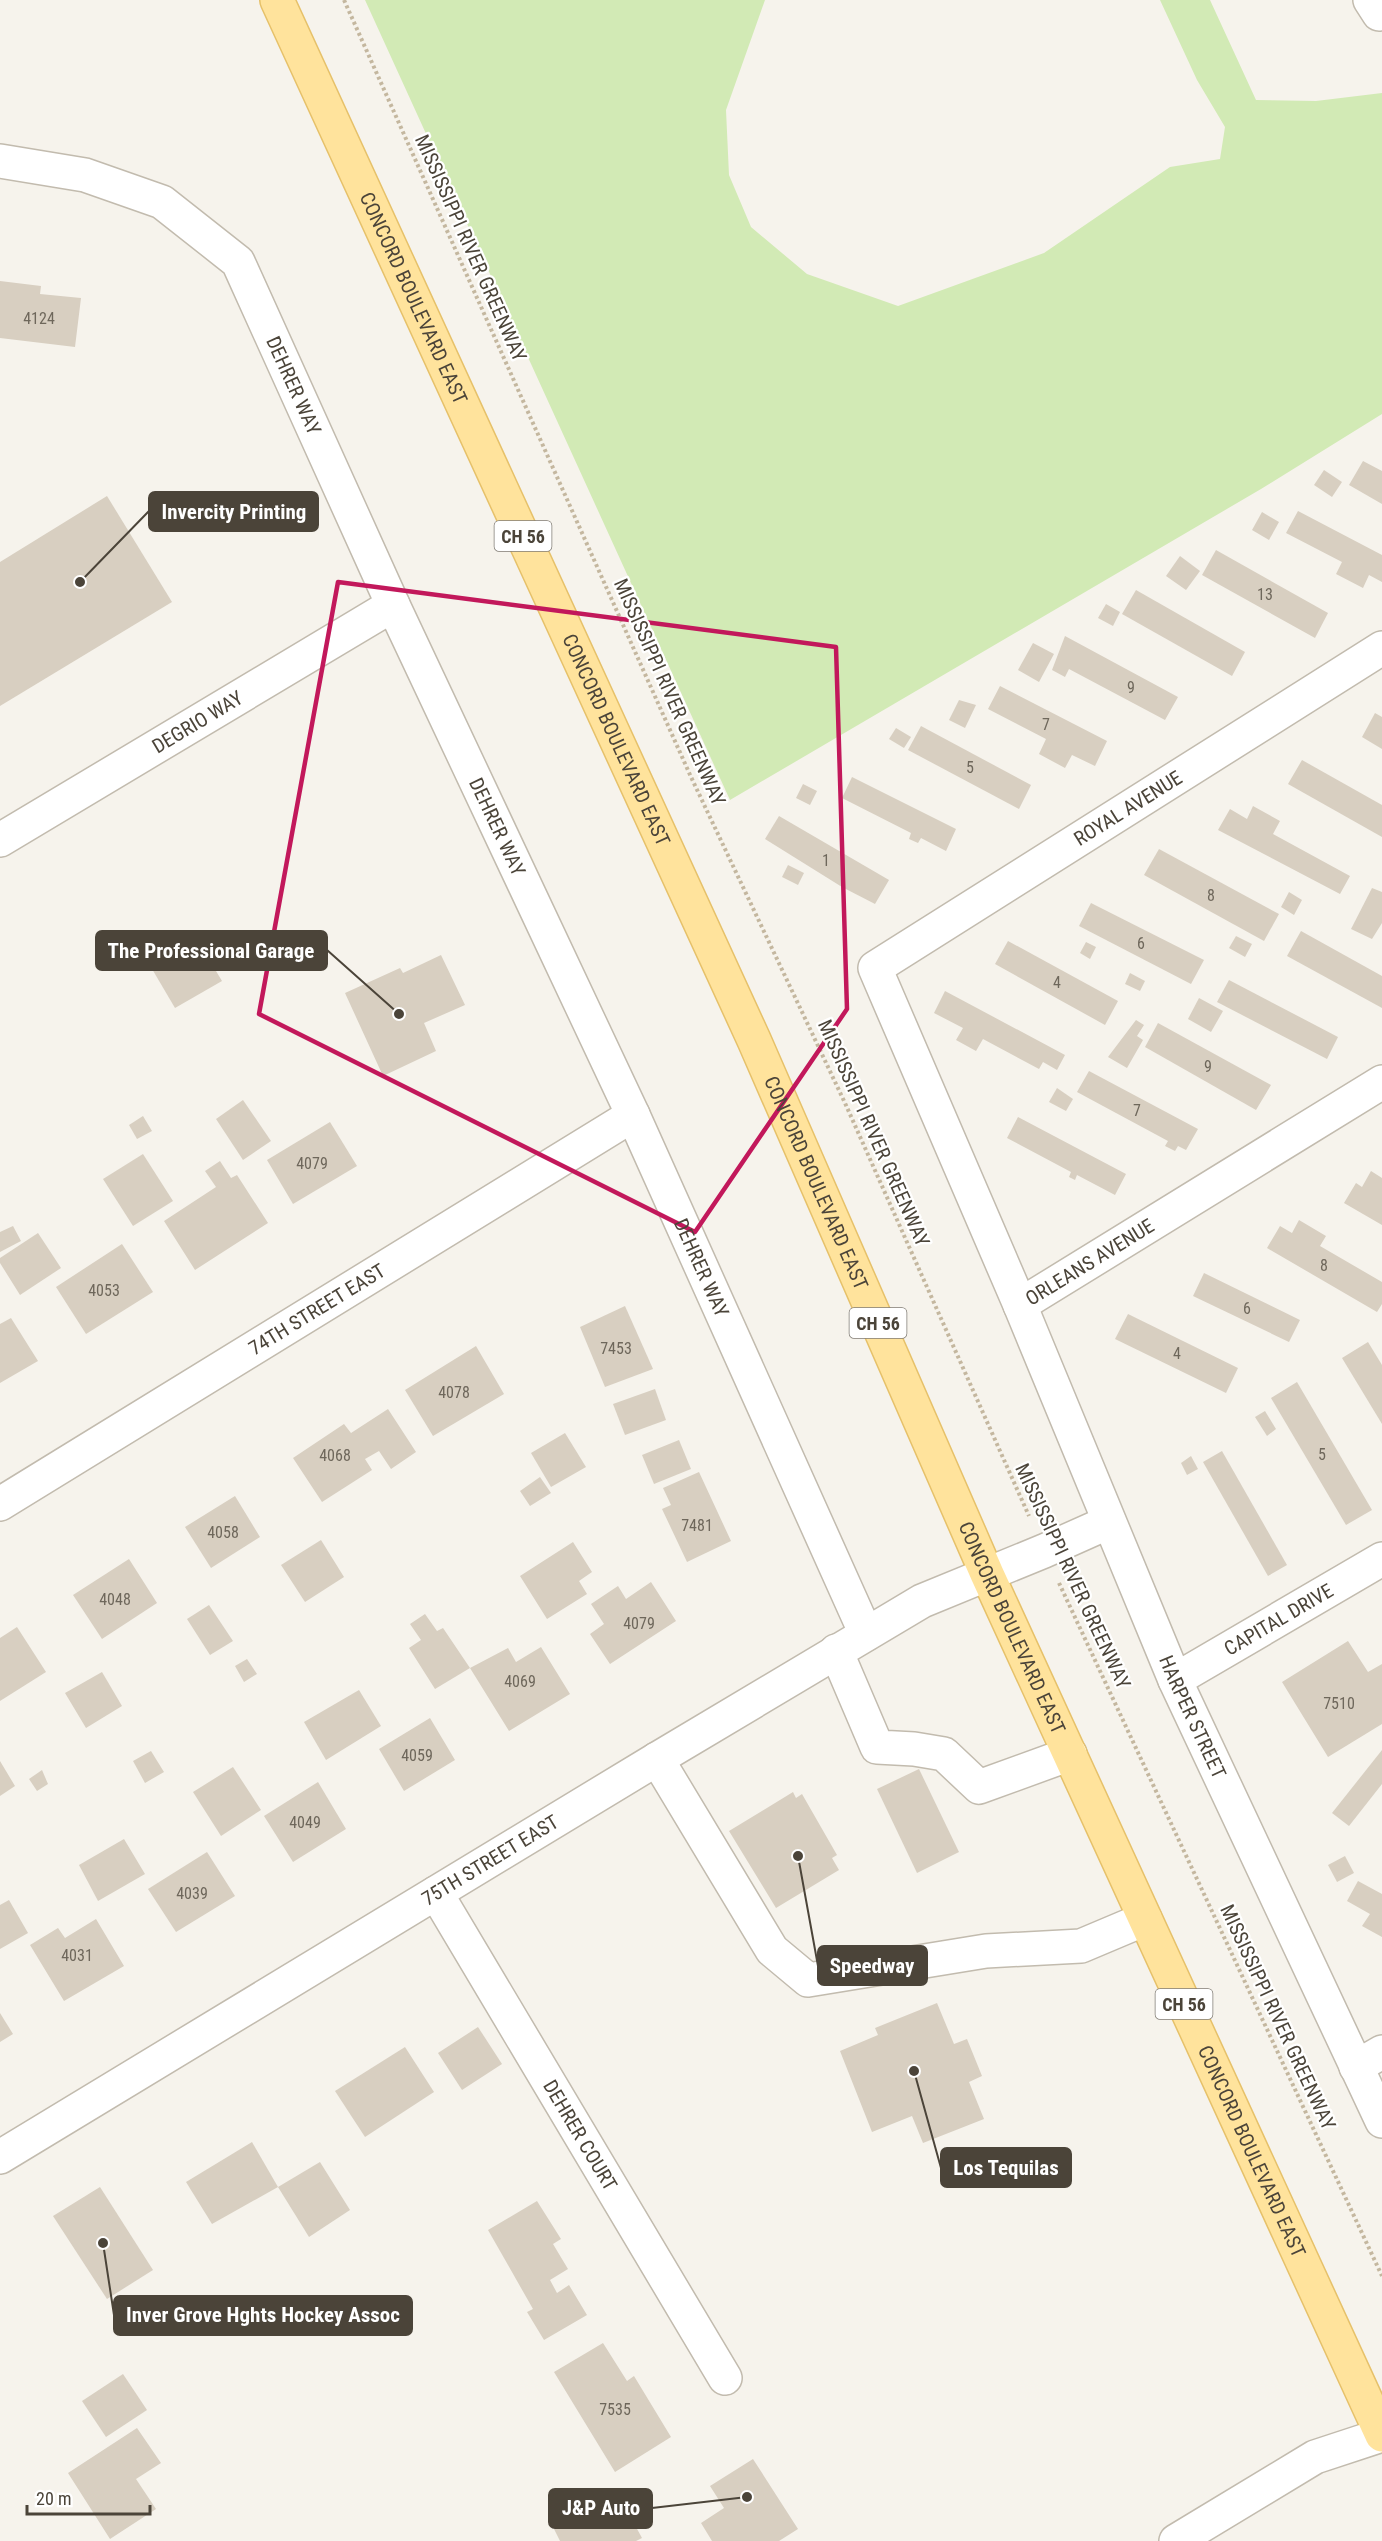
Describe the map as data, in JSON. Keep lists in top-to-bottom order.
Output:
{
  "streets": {
    "main road": ["CONCORD BOULEVARD EAST", "CH 56"],
    "street": [
      "DEHRER WAY",
      "DEGRIO WAY",
      "ROYAL AVENUE",
      "ORLEANS AVENUE",
      "74TH STREET EAST",
      "CAPITAL DRIVE",
      "HARPER STREET",
      "75TH STREET EAST",
      "DEHRER COURT"
    ],
    "path": ["MISSISSIPPI RIVER GREENWAY"]
  },
  "crossings": [
    ["MISSISSIPPI RIVER GREENWAY", "75TH STREET EAST"],
    ["CONCORD BOULEVARD EAST", "75TH STREET EAST"],
    ["DEHRER WAY", "DEGRIO WAY"],
    ["DEHRER WAY", "74TH STREET EAST"],
    ["DEHRER WAY", "75TH STREET EAST"],
    ["ROYAL AVENUE", "ORLEANS AVENUE"],
    ["ORLEANS AVENUE", "HARPER STREET"],
    ["CAPITAL DRIVE", "HARPER STREET"],
    ["HARPER STREET", "75TH STREET EAST"],
    ["75TH STREET EAST", "DEHRER COURT"]
  ],
  "places": [
    "Invercity Printing",
    "The Professional Garage",
    "Speedway",
    "Los Tequilas",
    "Inver Grove Hghts Hockey Assoc",
    "J&P Auto"
  ],
  "house_numbers": [
    "4124",
    "13",
    "9",
    "7",
    "5",
    "1",
    "8",
    "6",
    "4",
    "9",
    "7",
    "4079",
    "8",
    "4053",
    "6",
    "7453",
    "4",
    "4078",
    "5",
    "4068",
    "7481",
    "4058",
    "4048",
    "4079",
    "4069",
    "7510",
    "4059",
    "4049",
    "4039",
    "4031",
    "7535"
  ],
  "scale_bar": "20 m"
}
